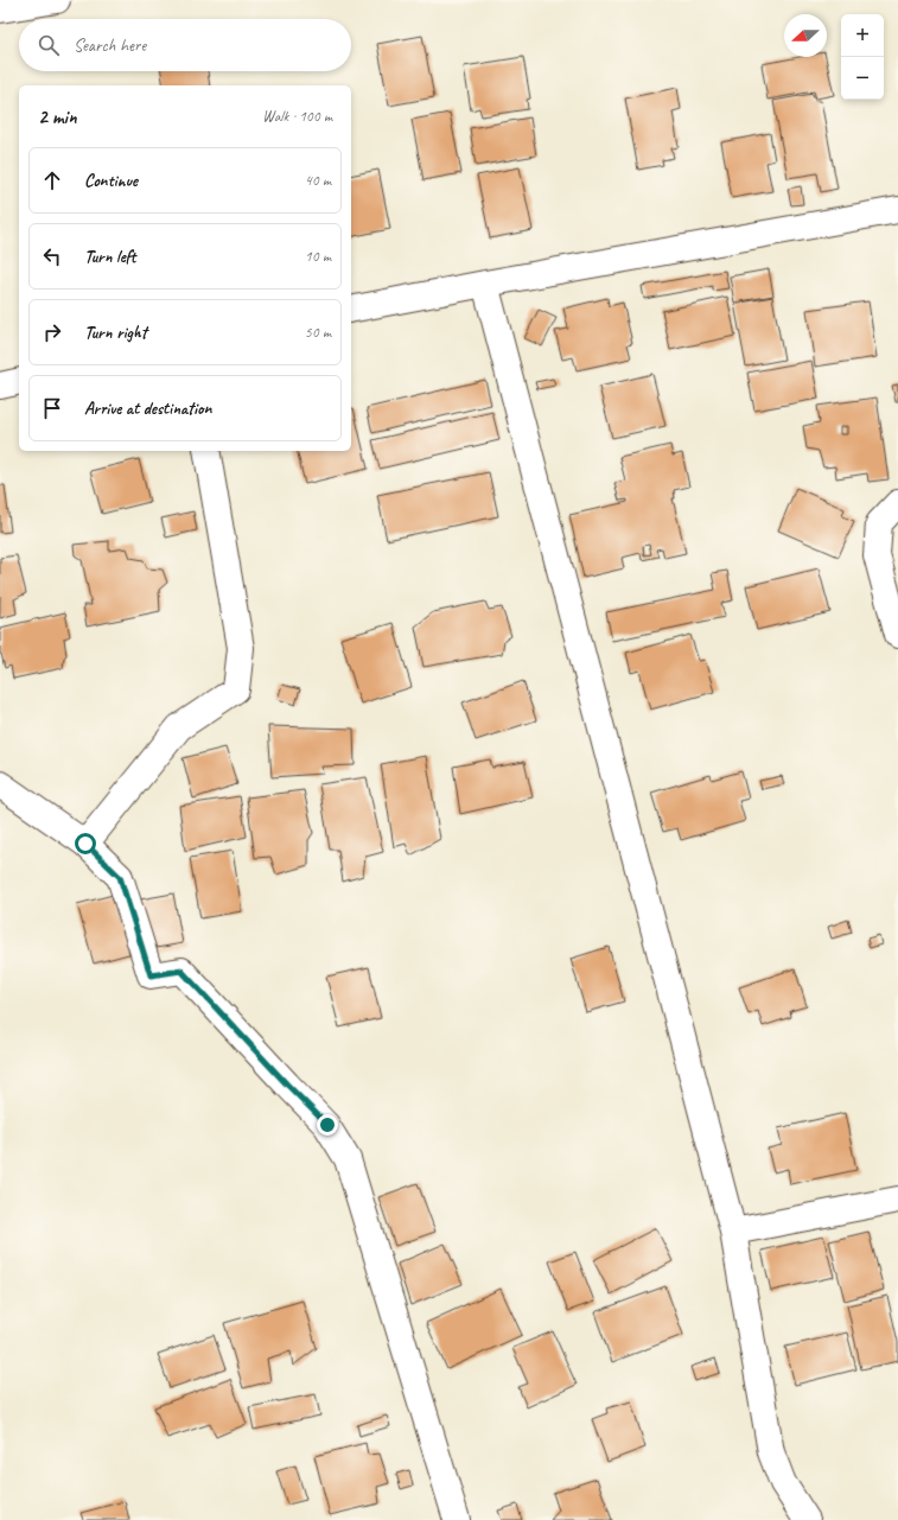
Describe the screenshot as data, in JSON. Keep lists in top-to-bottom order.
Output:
{
  "north": "left",
  "page": {
    "map_buttons": ["+", "−"],
    "search": "Search here",
    "heading": ["2 min", "Walk · 100 m"],
    "list": [
      ["Continue", "40 m"],
      ["Turn left", "10 m"],
      ["Turn right", "50 m"],
      "Arrive at destination"
    ]
  }
}
